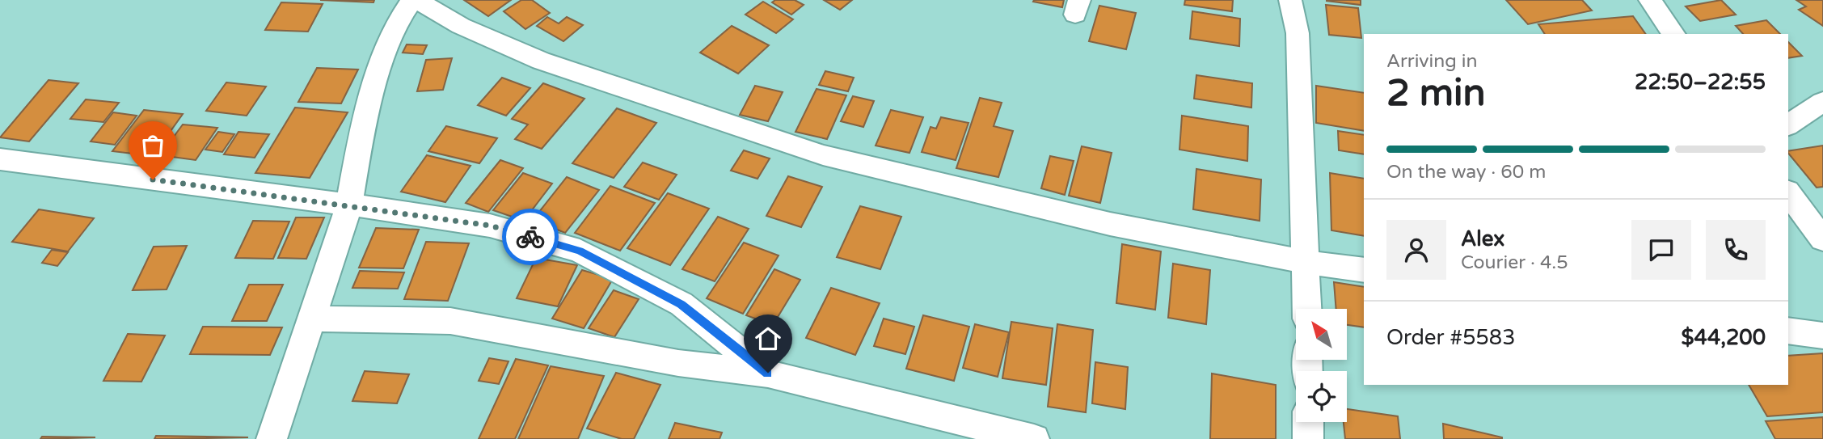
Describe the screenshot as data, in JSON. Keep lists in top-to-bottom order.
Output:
{
  "north": "top left",
  "page": {
    "heading": ["2 min", "Arriving in", "22:50–22:55"],
    "panel": [
      "Alex",
      "Courier · 4.5",
      "Order #5583",
      "$44,200"
    ],
    "bar": "On the way · 60 m"
  }
}
